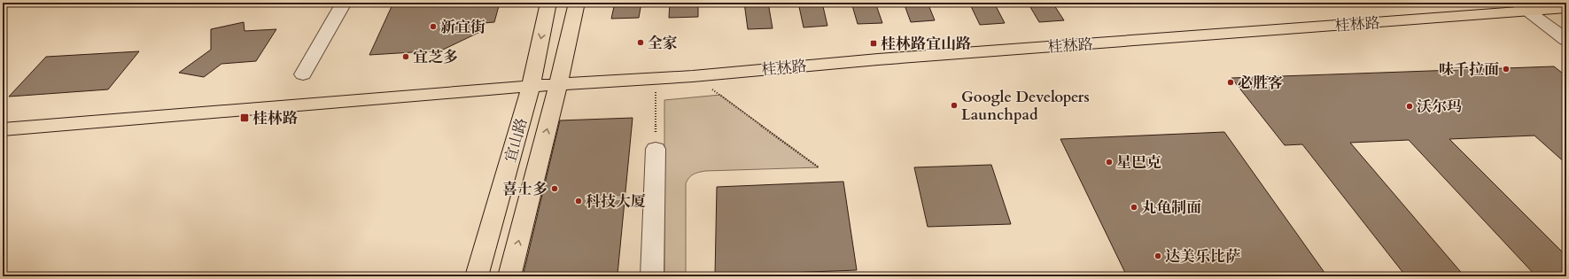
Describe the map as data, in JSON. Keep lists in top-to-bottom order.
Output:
{
  "streets": {
    "main road": ["桂林路", "宜山路"]
  },
  "crossings": [
    ["桂林路", "宜山路"]
  ],
  "places": {
    "other": [
      "新宜街",
      "全家",
      "宜芝多",
      "味千拉面",
      "必胜客",
      "Google Developers Launchpad",
      "沃尔玛",
      "星巴克",
      "喜士多",
      "科技大厦",
      "丸龟制面",
      "达美乐比萨"
    ],
    "transit": ["桂林路宜山路", "桂林路"]
  }
}
